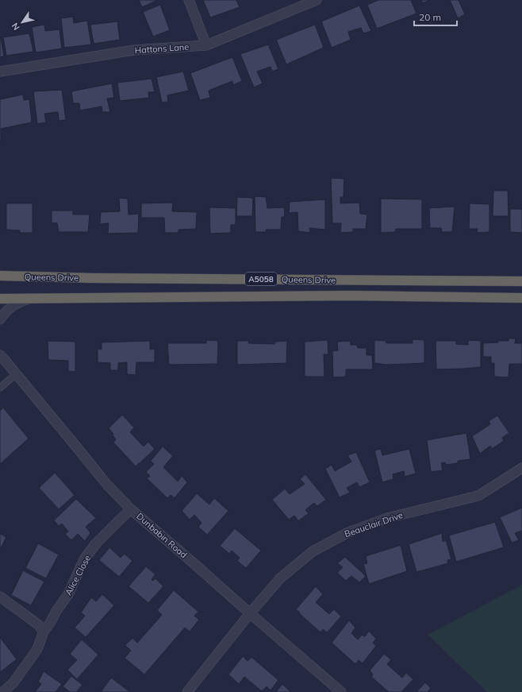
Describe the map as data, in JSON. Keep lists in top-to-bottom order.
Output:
{
  "streets": {
    "highway": ["Queens Drive", "A5058"],
    "street": [
      "Hattons Lane",
      "Beauclair Drive",
      "Dunbabin Road",
      "Alice Close"
    ]
  },
  "crossings": [
    ["Beauclair Drive", "Dunbabin Road"],
    ["Dunbabin Road", "Alice Close"]
  ],
  "scale_bar": "20 m",
  "north": "bottom left"
}
